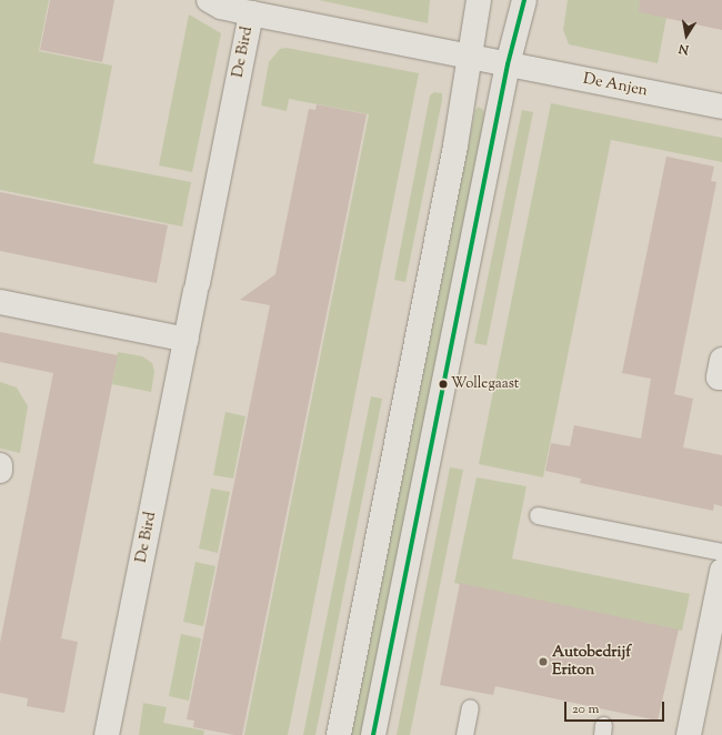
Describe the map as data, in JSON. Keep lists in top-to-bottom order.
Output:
{
  "streets": {
    "street": ["De Bird", "De Anjen"]
  },
  "crossings": [
    ["De Bird", "De Anjen"]
  ],
  "places": ["Wollegaast", "Autobedrijf Eriton"],
  "scale_bar": "20 m",
  "north": "bottom"
}
